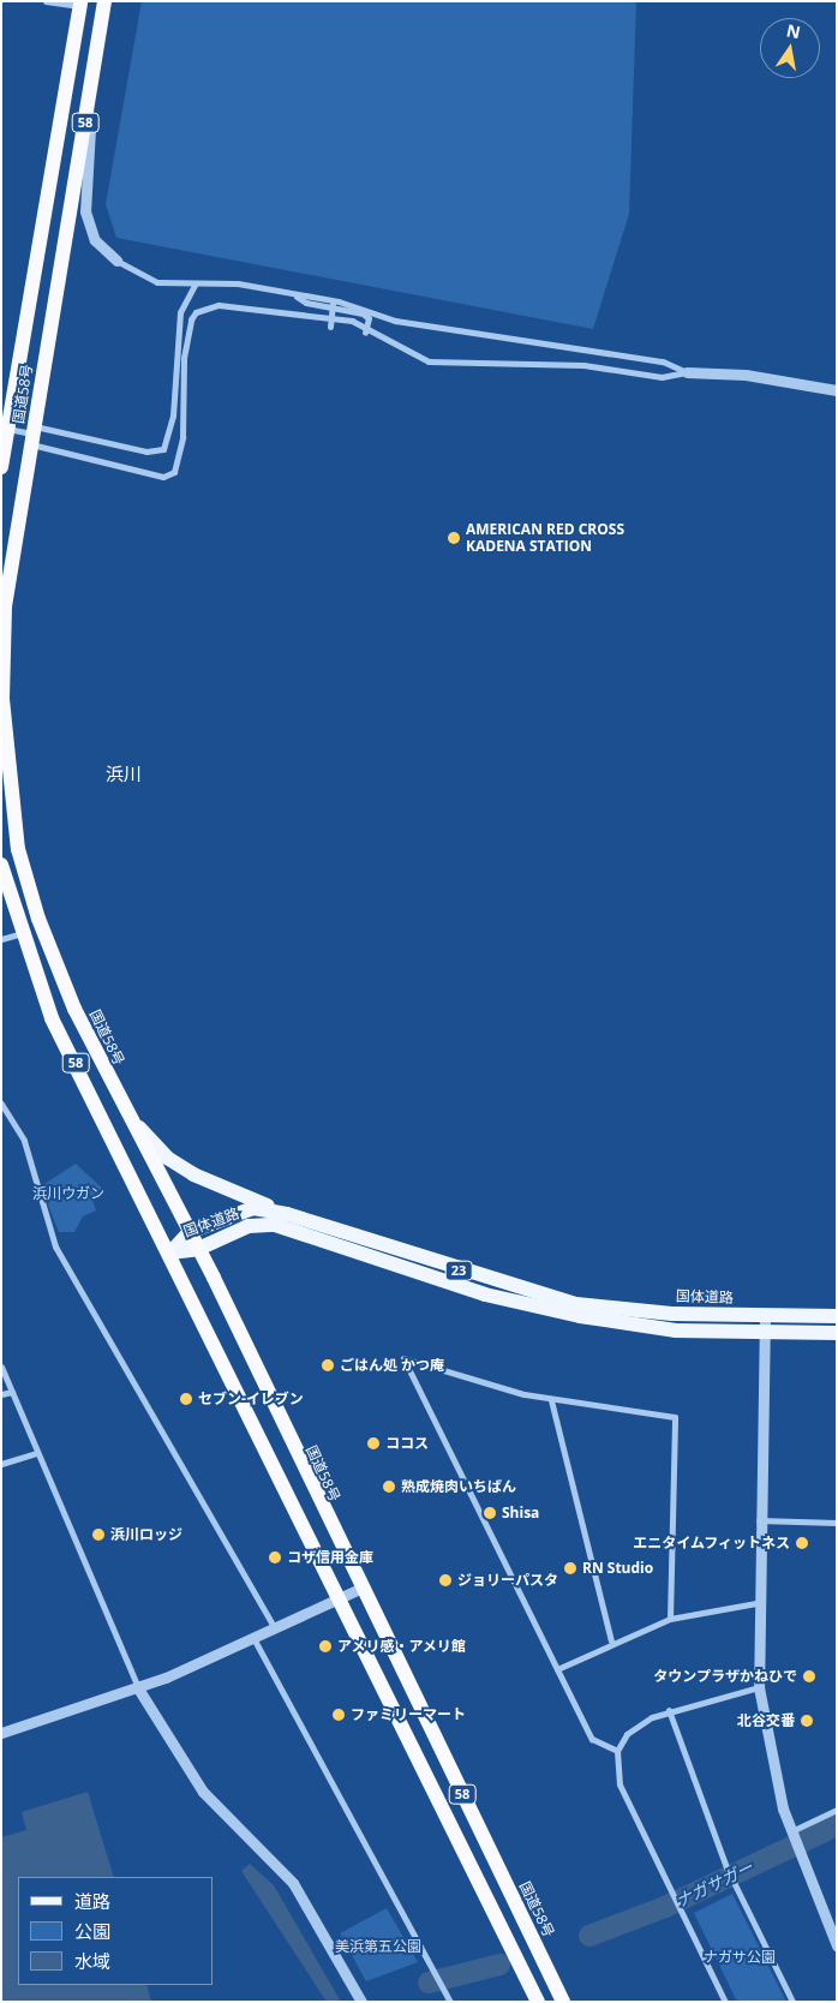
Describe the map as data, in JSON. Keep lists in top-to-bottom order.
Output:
{
  "streets": {
    "highway": ["58", "国道58号"],
    "main road": ["国体道路", "23"]
  },
  "crossings": [
    ["58", "国体道路"],
    ["国道58号", "国体道路"]
  ],
  "districts": ["浜川"],
  "water": ["ナガサガー"],
  "parks": ["浜川ウガン", "美浜第五公園", "ナガサ公園"],
  "places": [
    "AMERICAN RED CROSS KADENA STATION",
    "ごはん処 かつ庵",
    "セブン-イレブン",
    "ココス",
    "熟成焼肉いちばん",
    "Shisa",
    "浜川ロッジ",
    "エニタイムフィットネス",
    "コザ信用金庫",
    "RN Studio",
    "ジョリーパスタ",
    "アメリ感・アメリ館",
    "タウンプラザかねひで",
    "ファミリーマート",
    "北谷交番"
  ],
  "legend": ["道路", "公園", "水域"],
  "north": "top"
}
